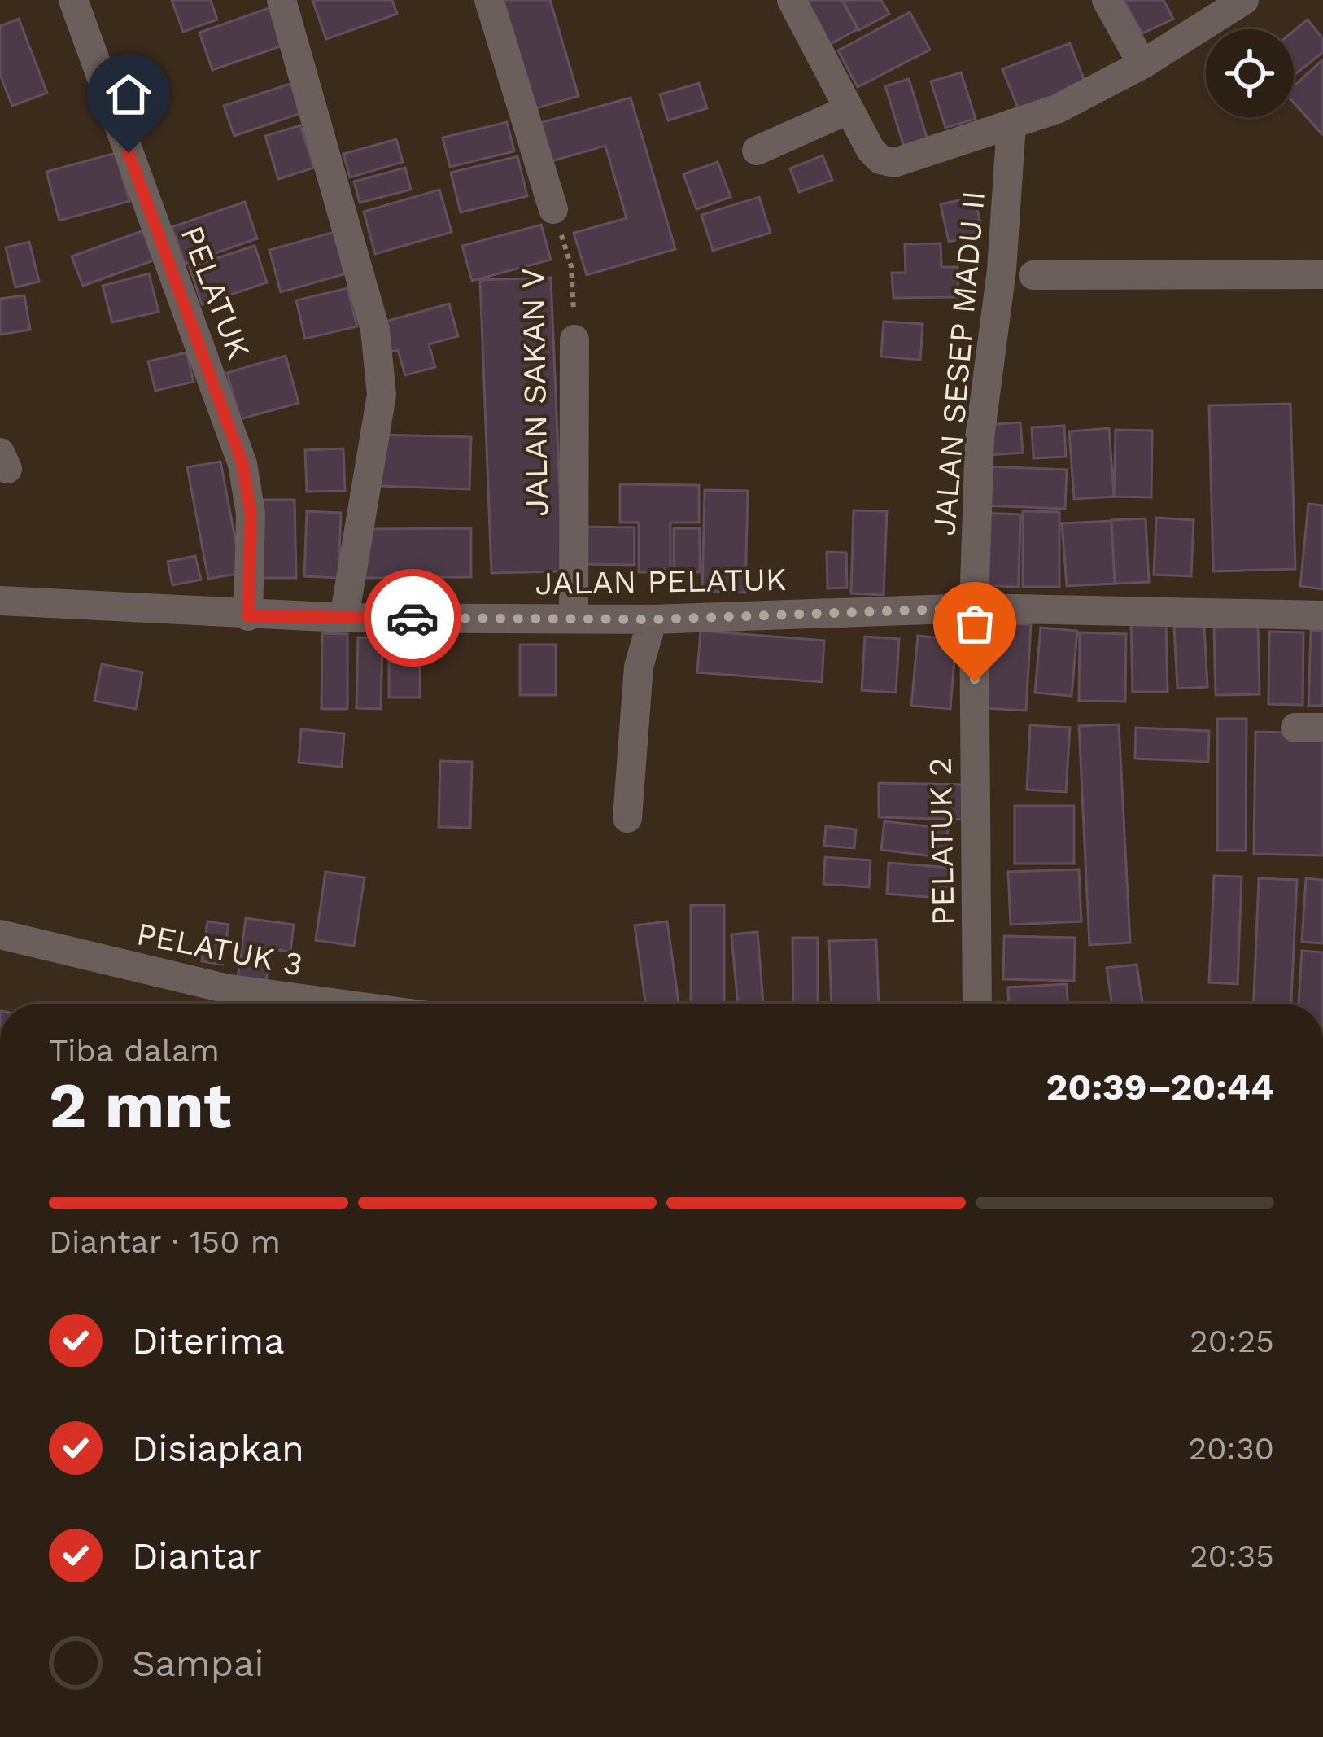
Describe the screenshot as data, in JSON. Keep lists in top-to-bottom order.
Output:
{
  "streets": {
    "street": [
      "PELATUK",
      "JALAN SESEP MADU II",
      "JALAN SAKAN V",
      "JALAN PELATUK",
      "PELATUK 2",
      "PELATUK 3"
    ]
  },
  "crossings": [
    ["PELATUK", "JALAN PELATUK"],
    ["JALAN SESEP MADU II", "JALAN PELATUK"],
    ["JALAN SESEP MADU II", "PELATUK 2"],
    ["JALAN SAKAN V", "JALAN PELATUK"],
    ["JALAN PELATUK", "PELATUK 2"]
  ],
  "page": {
    "heading": ["2 mnt", "Tiba dalam", "20:39–20:44"],
    "bar": "Diantar · 150 m",
    "list": [
      ["Diterima", "20:25"],
      ["Disiapkan", "20:30"],
      ["Diantar", "20:35"],
      "Sampai"
    ]
  }
}
